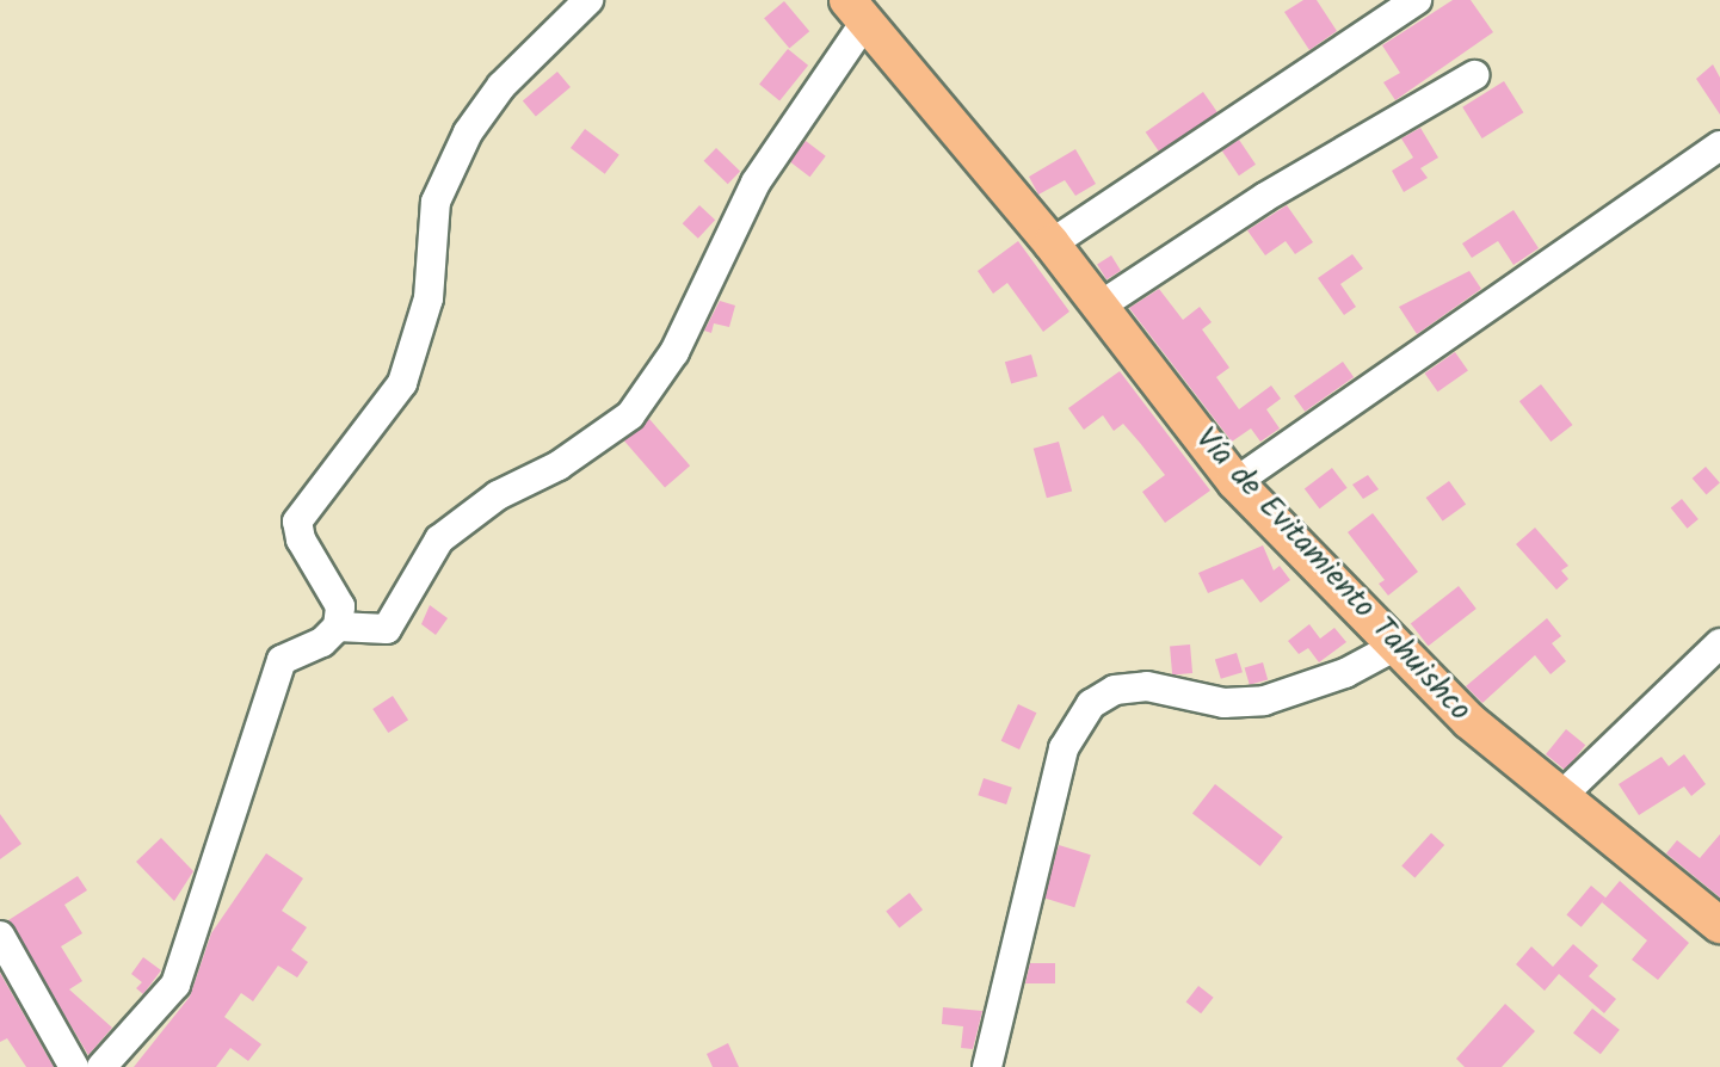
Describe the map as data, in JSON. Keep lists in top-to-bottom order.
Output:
{
  "streets": {
    "main road": ["Vía de Evitamiento Tahuishco"]
  }
}
